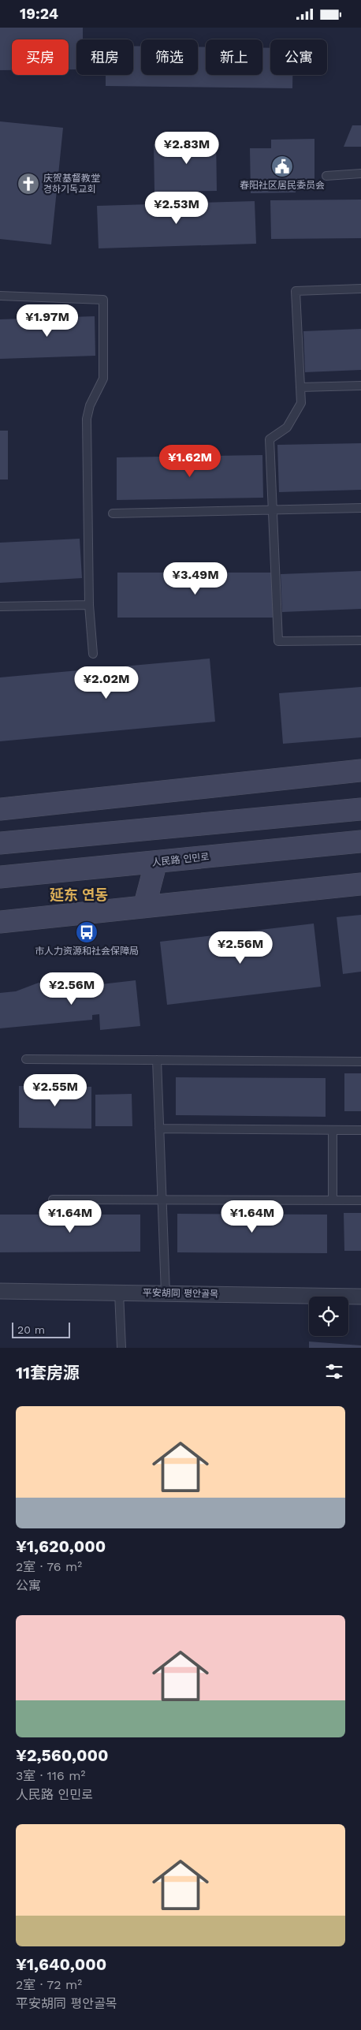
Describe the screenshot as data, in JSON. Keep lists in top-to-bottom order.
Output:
{
  "streets": {
    "main road": ["人民路 인민로"],
    "street": ["平安胡同 평안골목"]
  },
  "districts": ["延东 연동"],
  "places": {
    "public building": ["春阳社区居民委员会"],
    "church": ["庆贺基督教堂 경하기독교회"],
    "bus stop": ["市人力资源和社会保障局"]
  },
  "scale_bar": "20 m",
  "page": {
    "status": "19:24",
    "chip": [
      "买房",
      "租房",
      "筛选",
      "新上",
      "公寓"
    ],
    "price": [
      "¥2.83M",
      "¥2.53M",
      "¥1.97M",
      "¥1.62M",
      "¥3.49M",
      "¥2.02M",
      "¥2.56M",
      "¥2.56M",
      "¥2.55M",
      "¥1.64M",
      "¥1.64M"
    ],
    "scale": "20 m",
    "heading": "11套房源",
    "list": [
      {
        "name": "¥1,620,000",
        "note": "2室 · 76 m² · 公寓"
      },
      {
        "name": "¥2,560,000",
        "note": "3室 · 116 m² · 人民路 인민로"
      },
      {
        "name": "¥1,640,000",
        "note": "2室 · 72 m² · 平安胡同 평안골목"
      }
    ]
  }
}
